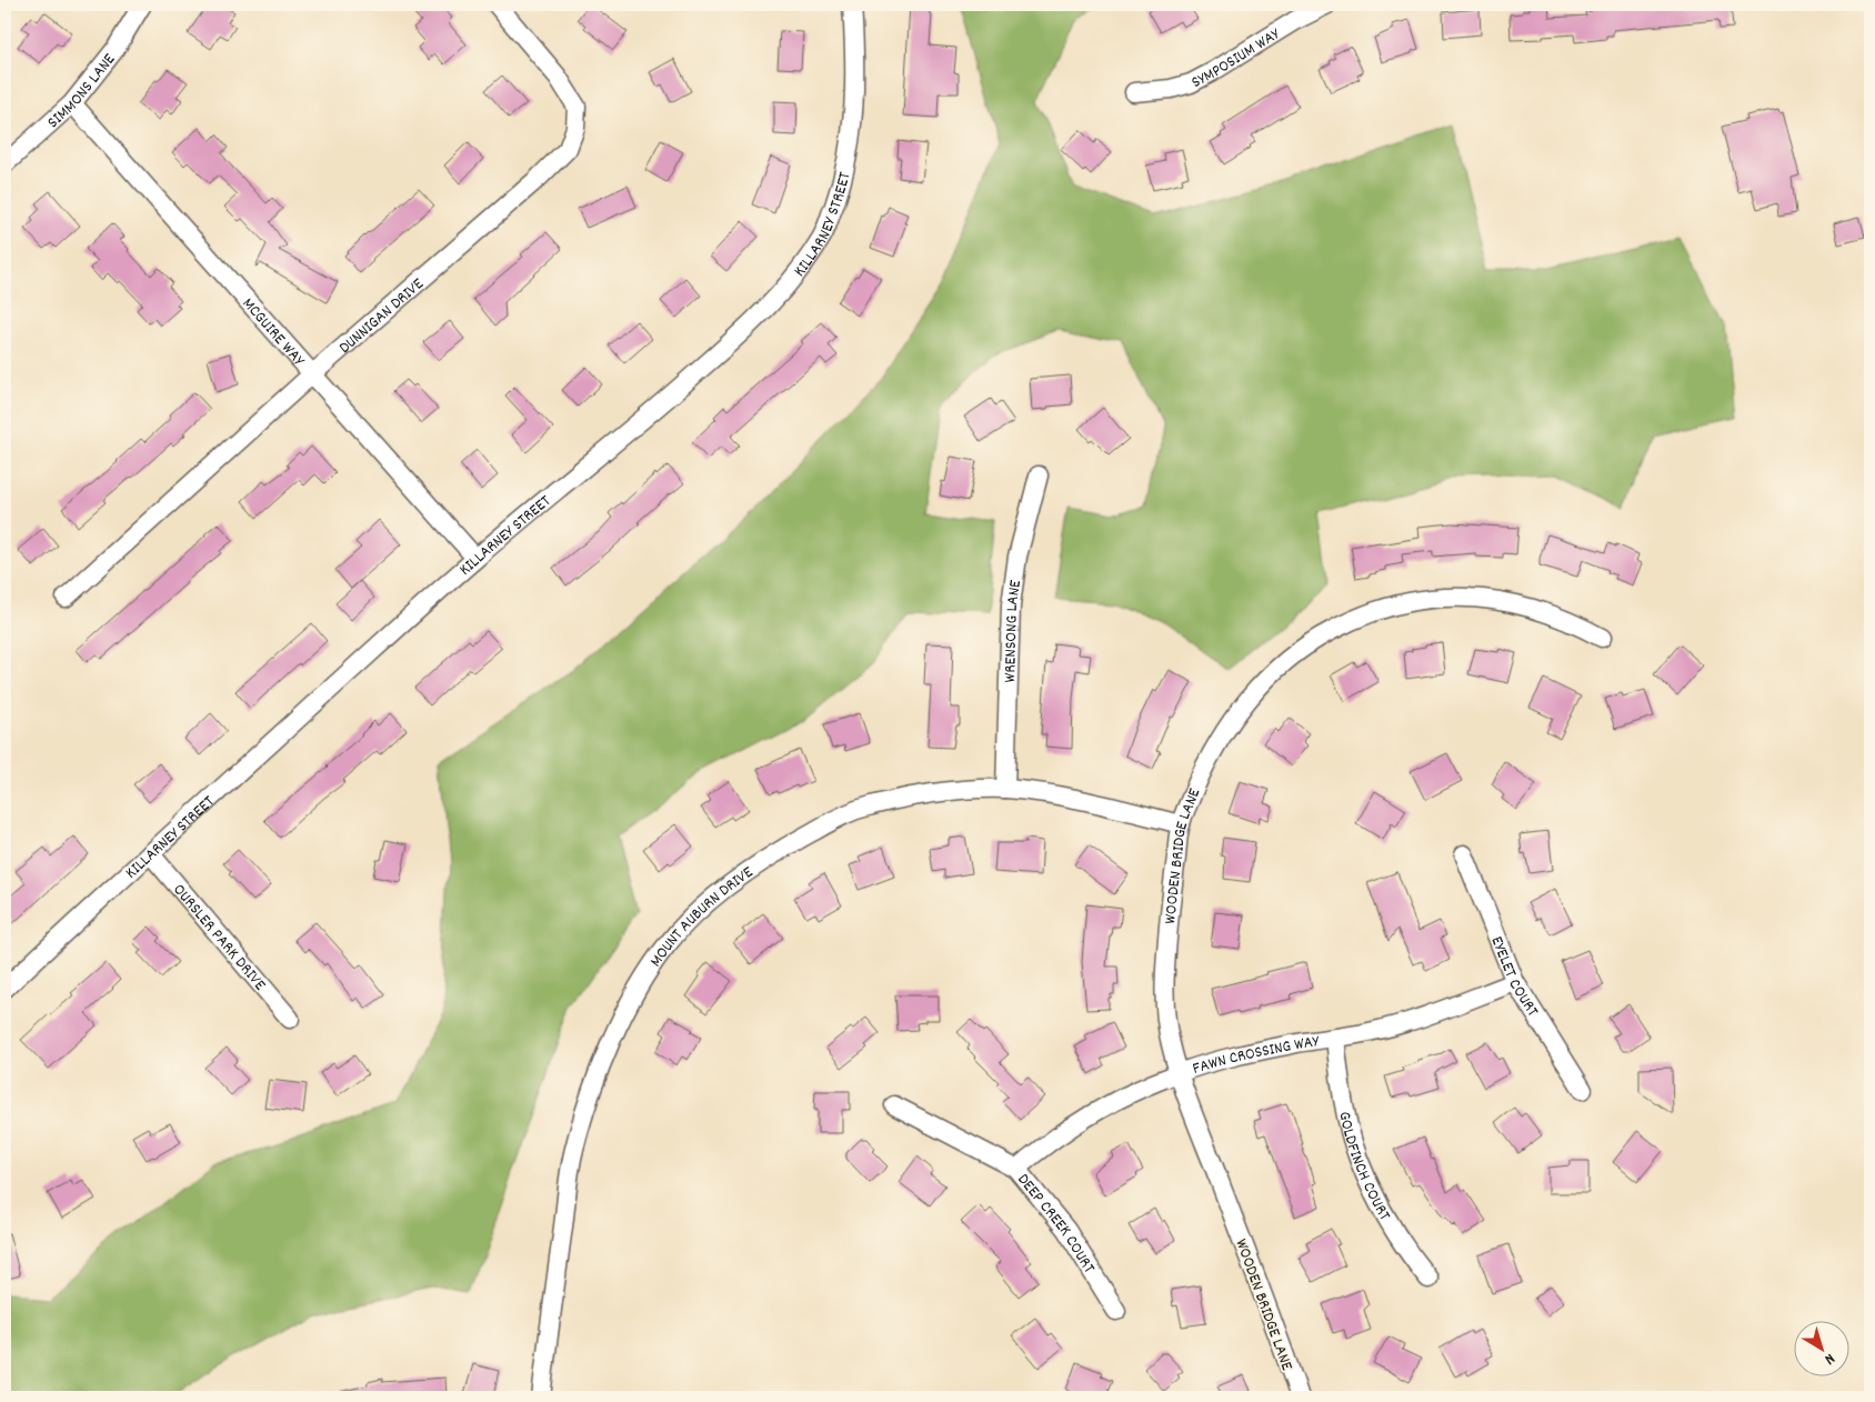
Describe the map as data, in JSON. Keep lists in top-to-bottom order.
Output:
{
  "streets": {
    "street": [
      "SYMPOSIUM WAY",
      "SIMMONS LANE",
      "KILLARNEY STREET",
      "DUNNIGAN DRIVE",
      "MCGUIRE WAY",
      "WRENSONG LANE",
      "WOODEN BRIDGE LANE",
      "MOUNT AUBURN DRIVE",
      "OURSLER PARK DRIVE",
      "EYELET COURT",
      "FAWN CROSSING WAY",
      "GOLDFINCH COURT",
      "DEEP CREEK COURT"
    ]
  },
  "crossings": [
    ["SIMMONS LANE", "MCGUIRE WAY"],
    ["KILLARNEY STREET", "MCGUIRE WAY"],
    ["KILLARNEY STREET", "OURSLER PARK DRIVE"],
    ["DUNNIGAN DRIVE", "MCGUIRE WAY"],
    ["WRENSONG LANE", "MOUNT AUBURN DRIVE"],
    ["WOODEN BRIDGE LANE", "MOUNT AUBURN DRIVE"],
    ["WOODEN BRIDGE LANE", "FAWN CROSSING WAY"],
    ["EYELET COURT", "FAWN CROSSING WAY"],
    ["FAWN CROSSING WAY", "GOLDFINCH COURT"],
    ["FAWN CROSSING WAY", "DEEP CREEK COURT"]
  ],
  "north": "bottom right"
}
